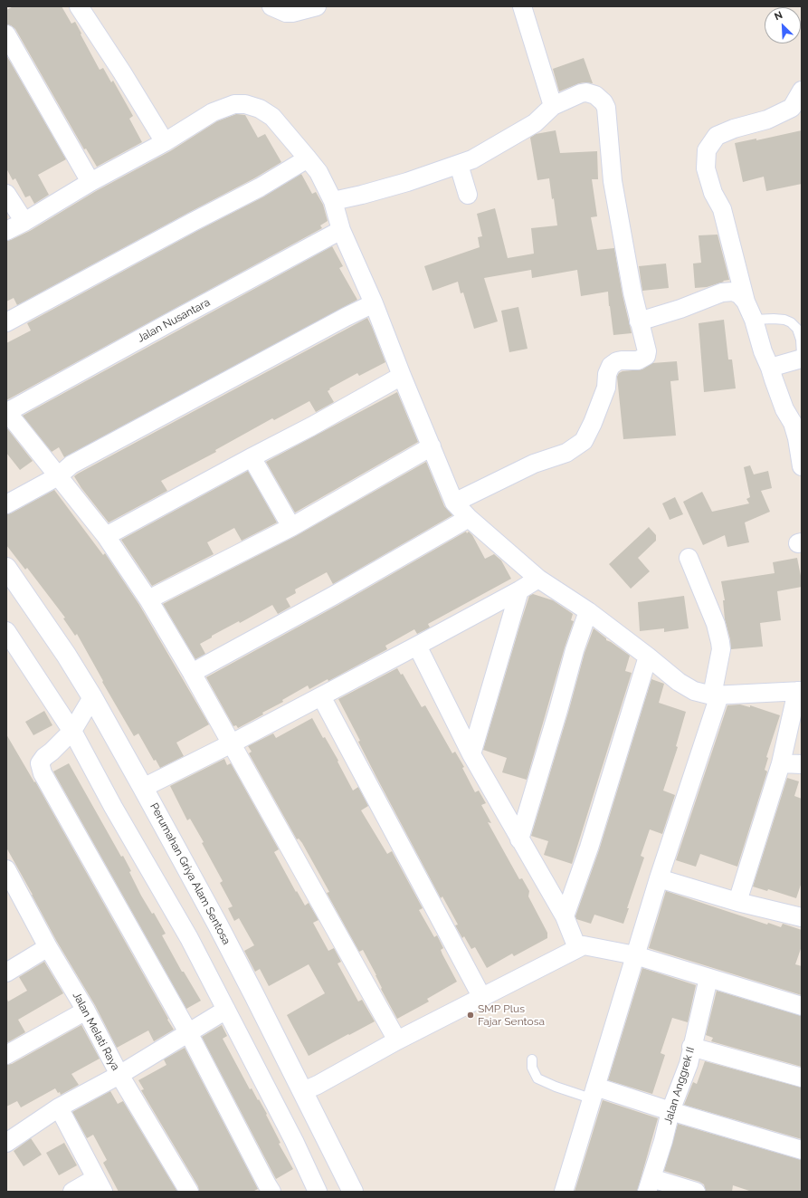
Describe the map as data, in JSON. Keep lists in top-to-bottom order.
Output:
{
  "streets": {
    "street": [
      "Jalan Nusantara",
      "Perumahan Griya Alam Sentosa",
      "Jalan Melati Raya",
      "Jalan Anggrek II"
    ]
  },
  "places": ["SMP Plus Fajar Sentosa"],
  "north": "top left"
}
